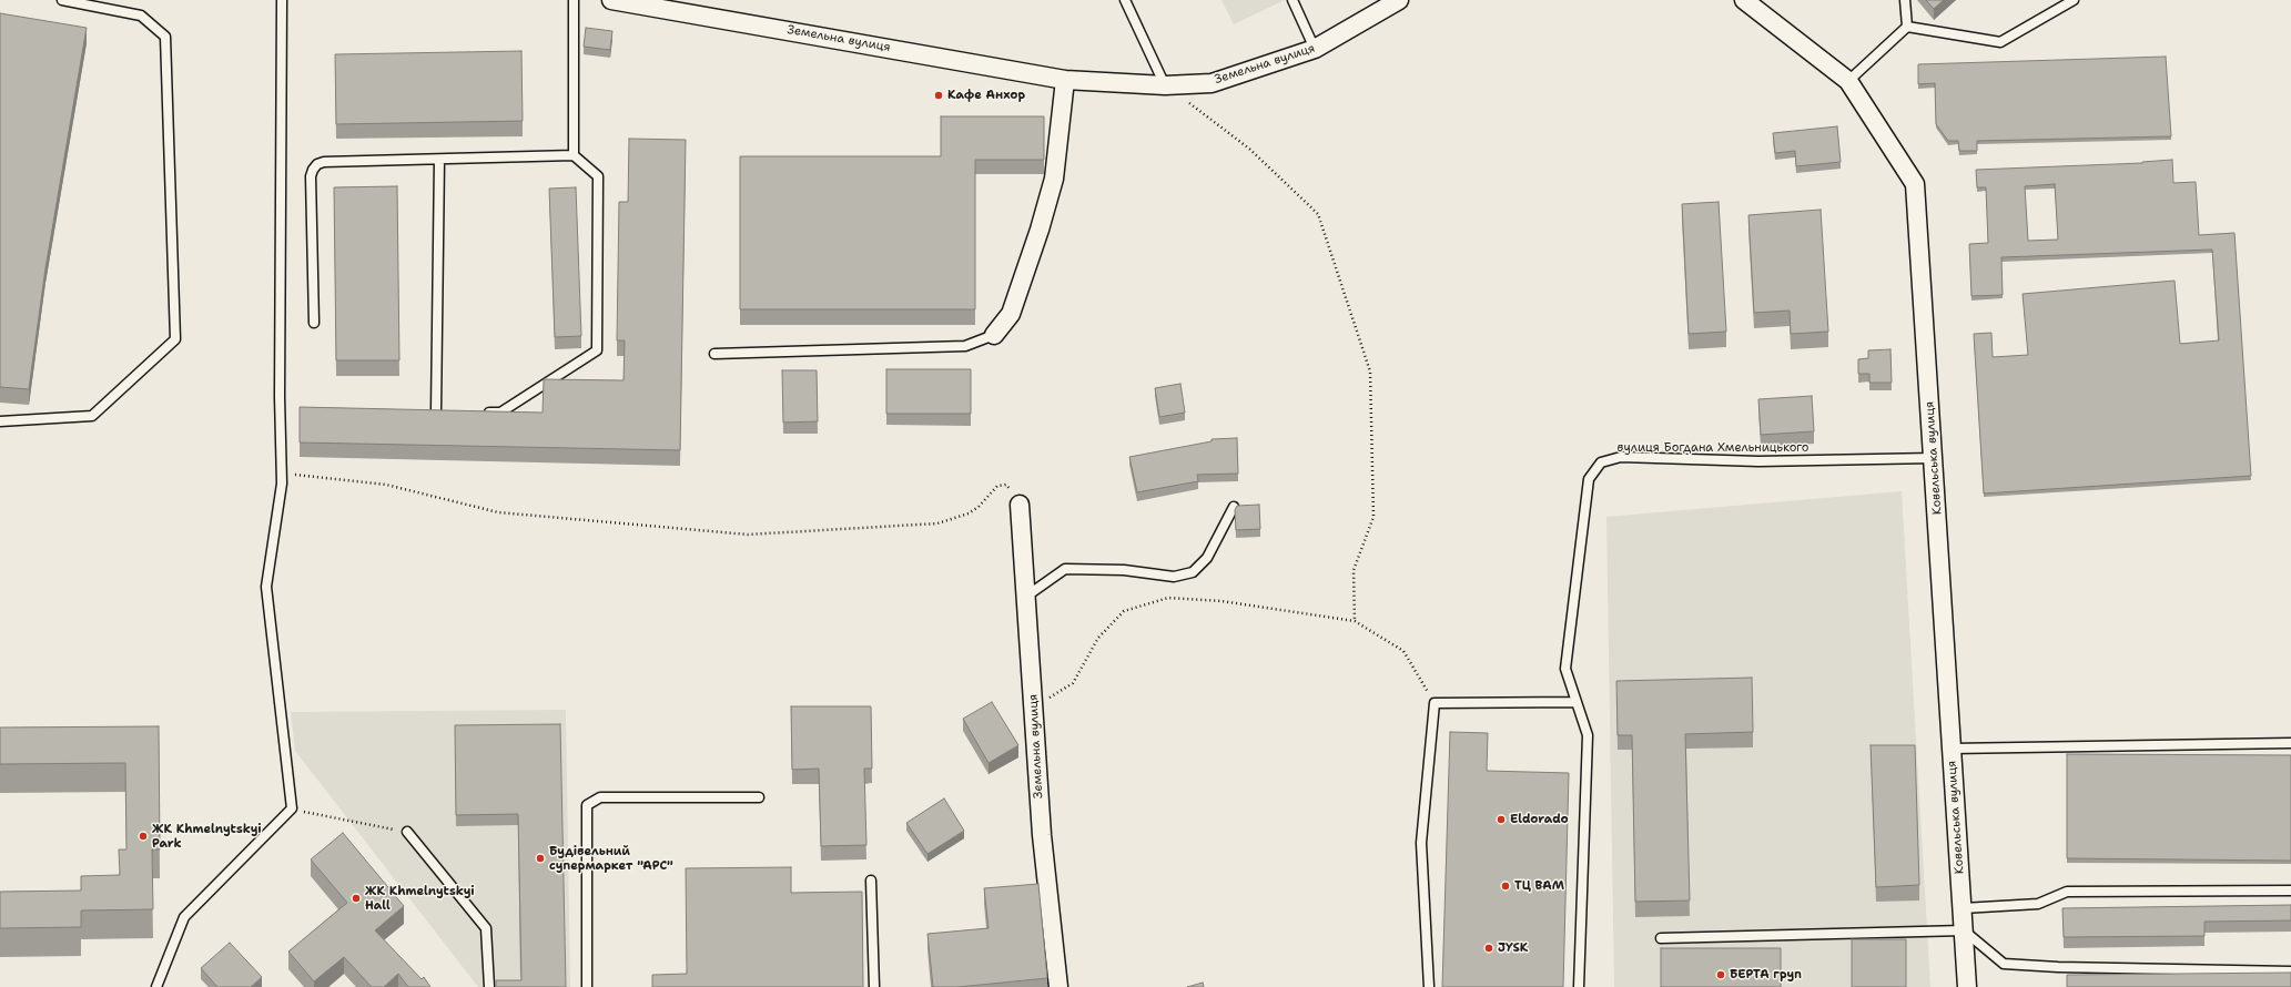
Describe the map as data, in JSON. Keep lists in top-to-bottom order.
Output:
{
  "streets": {
    "street": ["Земельна вулиця", "Ковельська вулиця"],
    "lane": ["вулиця Богдана Хмельницького"]
  },
  "crossings": [
    ["вулиця Богдана Хмельницького", "Ковельська вулиця"]
  ],
  "places": [
    "Кафе Анхор",
    "Eldorado",
    "ЖК Khmelnytskyi Park",
    "Будівельний супермаркет \"АРС\"",
    "ТЦ ВАМ",
    "ЖК Khmelnytskyi Hall",
    "JYSK",
    "БЕРТА груп"
  ]
}
